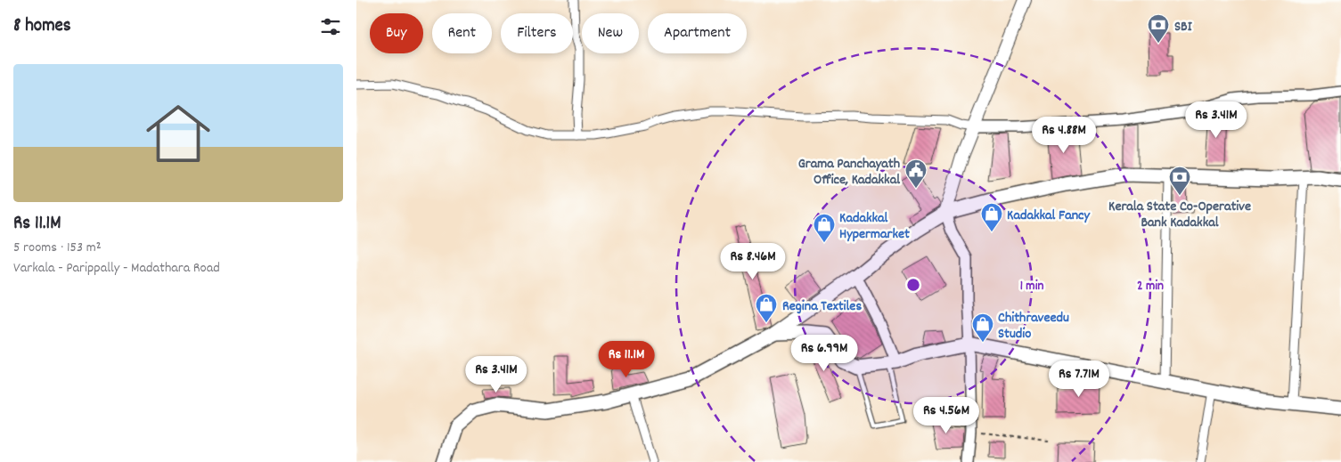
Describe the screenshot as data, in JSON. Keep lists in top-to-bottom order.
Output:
{
  "places": {
    "bank": ["SBI", "Kerala State Co-Operative Bank Kadakkal"],
    "public building": ["Grama Panchayath Office, Kadakkal"],
    "shop": [
      "Kadakkal Fancy",
      "Kadakkal Hypermarket",
      "Regina Textiles",
      "Chithraveedu Studio"
    ]
  },
  "page": {
    "heading": "8 homes",
    "chip": [
      "Buy",
      "Rent",
      "Filters",
      "New",
      "Apartment"
    ],
    "list": [
      {
        "name": "Rs 11.1M",
        "note": "5 rooms · 153 m² · Varkala - Parippally - Madathara Road"
      }
    ],
    "price": [
      "Rs 3.41M",
      "Rs 4.88M",
      "Rs 8.46M",
      "Rs 6.99M",
      "Rs 11.1M",
      "Rs 3.41M",
      "Rs 7.71M",
      "Rs 4.56M"
    ]
  },
  "rings": ["1 min", "2 min"]
}
